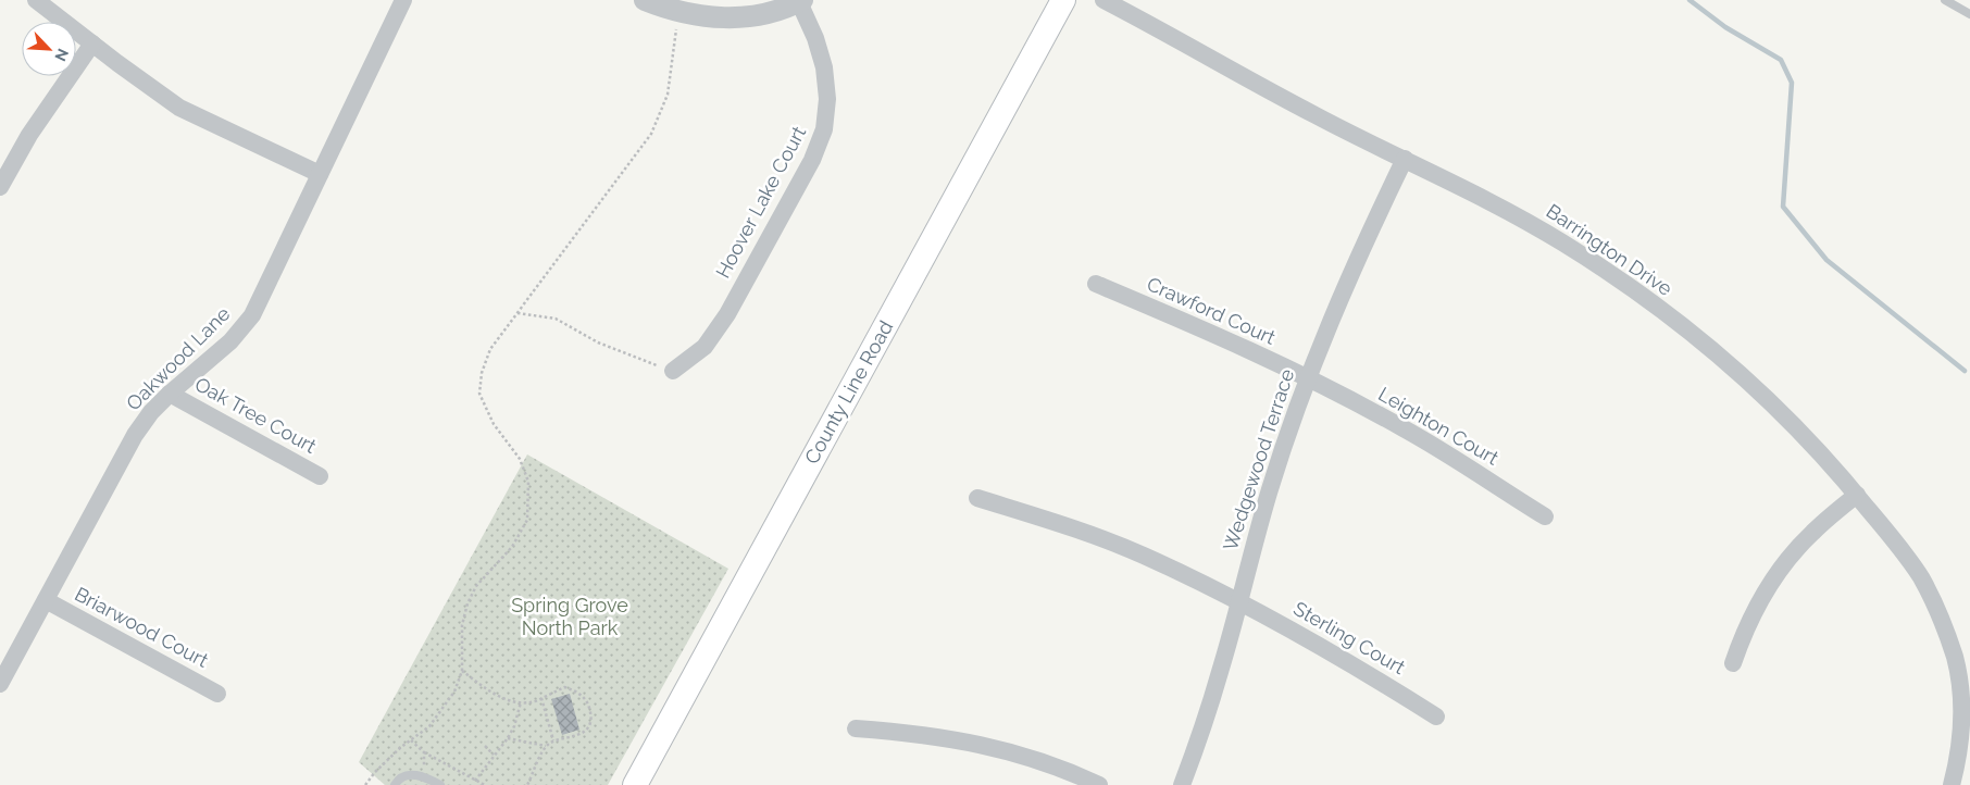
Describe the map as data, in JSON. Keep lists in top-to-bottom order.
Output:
{
  "streets": {
    "main road": ["County Line Road"],
    "street": [
      "Hoover Lake Court",
      "Barrington Drive",
      "Crawford Court",
      "Oakwood Lane",
      "Oak Tree Court",
      "Leighton Court",
      "Wedgewood Terrace",
      "Briarwood Court",
      "Sterling Court"
    ]
  },
  "crossings": [
    ["Barrington Drive", "Wedgewood Terrace"],
    ["Crawford Court", "Leighton Court"],
    ["Crawford Court", "Wedgewood Terrace"],
    ["Oakwood Lane", "Oak Tree Court"],
    ["Oakwood Lane", "Briarwood Court"],
    ["Leighton Court", "Wedgewood Terrace"],
    ["Wedgewood Terrace", "Sterling Court"]
  ],
  "parks": ["Spring Grove North Park"],
  "north": "bottom right"
}
